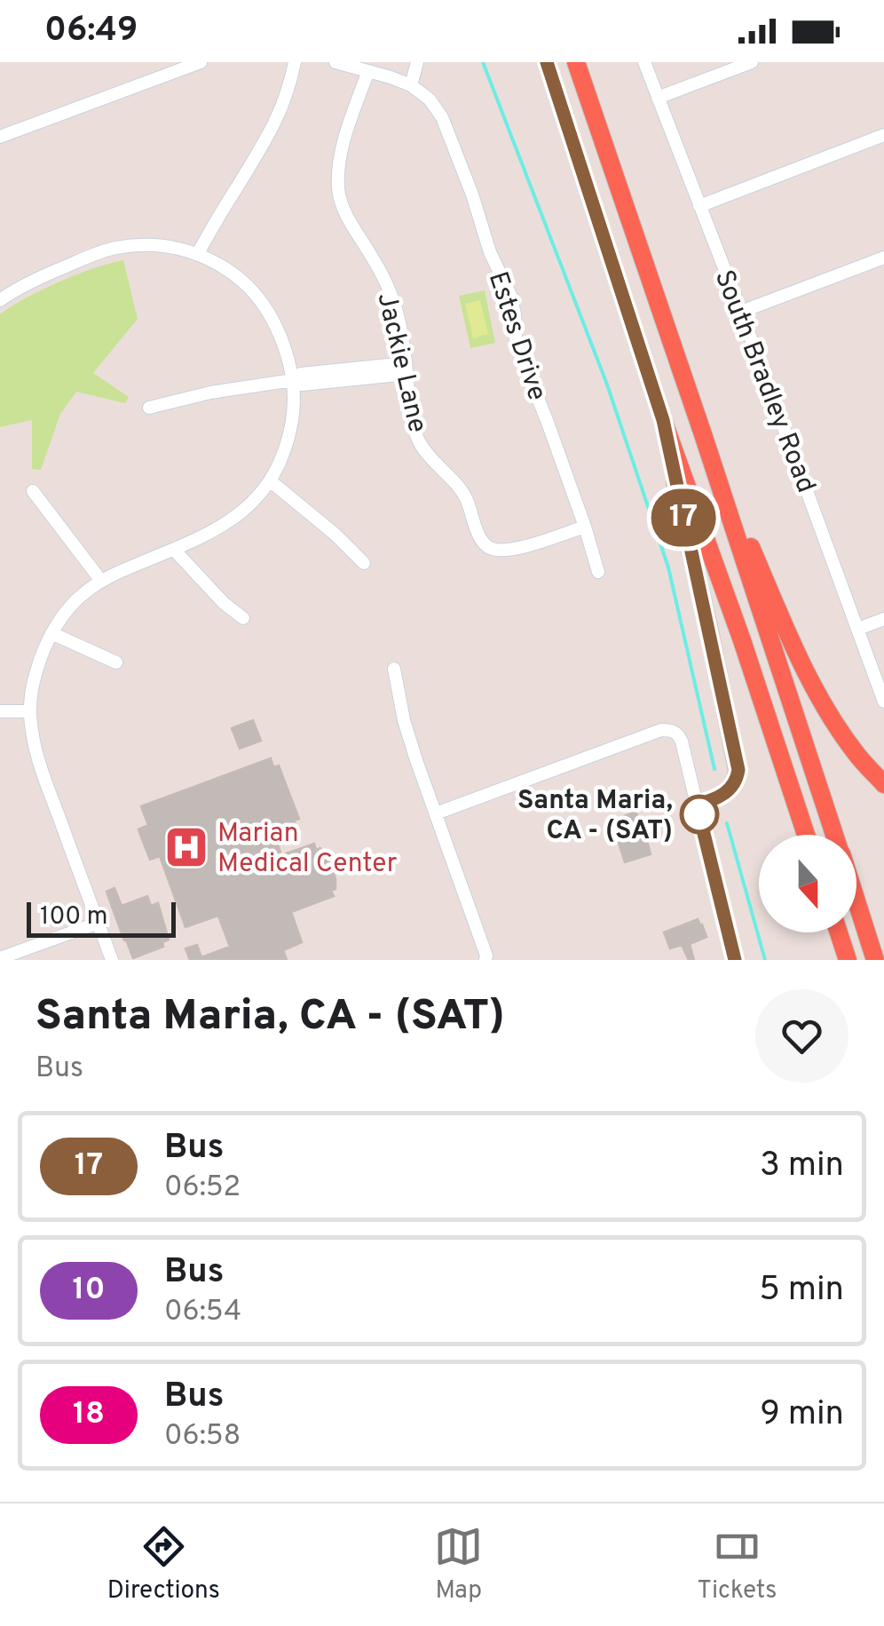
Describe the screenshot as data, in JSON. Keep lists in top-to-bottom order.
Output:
{
  "streets": {
    "street": ["Estes Drive", "Jackie Lane", "South Bradley Road"]
  },
  "crossings": [
    ["Estes Drive", "Jackie Lane"]
  ],
  "places": {
    "other": ["Santa Maria, CA - (SAT)"],
    "hospital": ["Marian Medical Center"]
  },
  "lines": ["bus line 17"],
  "scale_bar": "100 m",
  "north": "bottom",
  "page": {
    "status": "06:49",
    "on_map": "17",
    "scale": "100 m",
    "heading": ["Santa Maria, CA - (SAT)", "Bus"],
    "list": [
      {
        "mark": "17",
        "name": "Bus",
        "note": "06:52",
        "value": "3 min"
      },
      {
        "mark": "10",
        "name": "Bus",
        "note": "06:54",
        "value": "5 min"
      },
      {
        "mark": "18",
        "name": "Bus",
        "note": "06:58",
        "value": "9 min"
      }
    ],
    "tabs": ["Directions", "Map", "Tickets"]
  }
}
